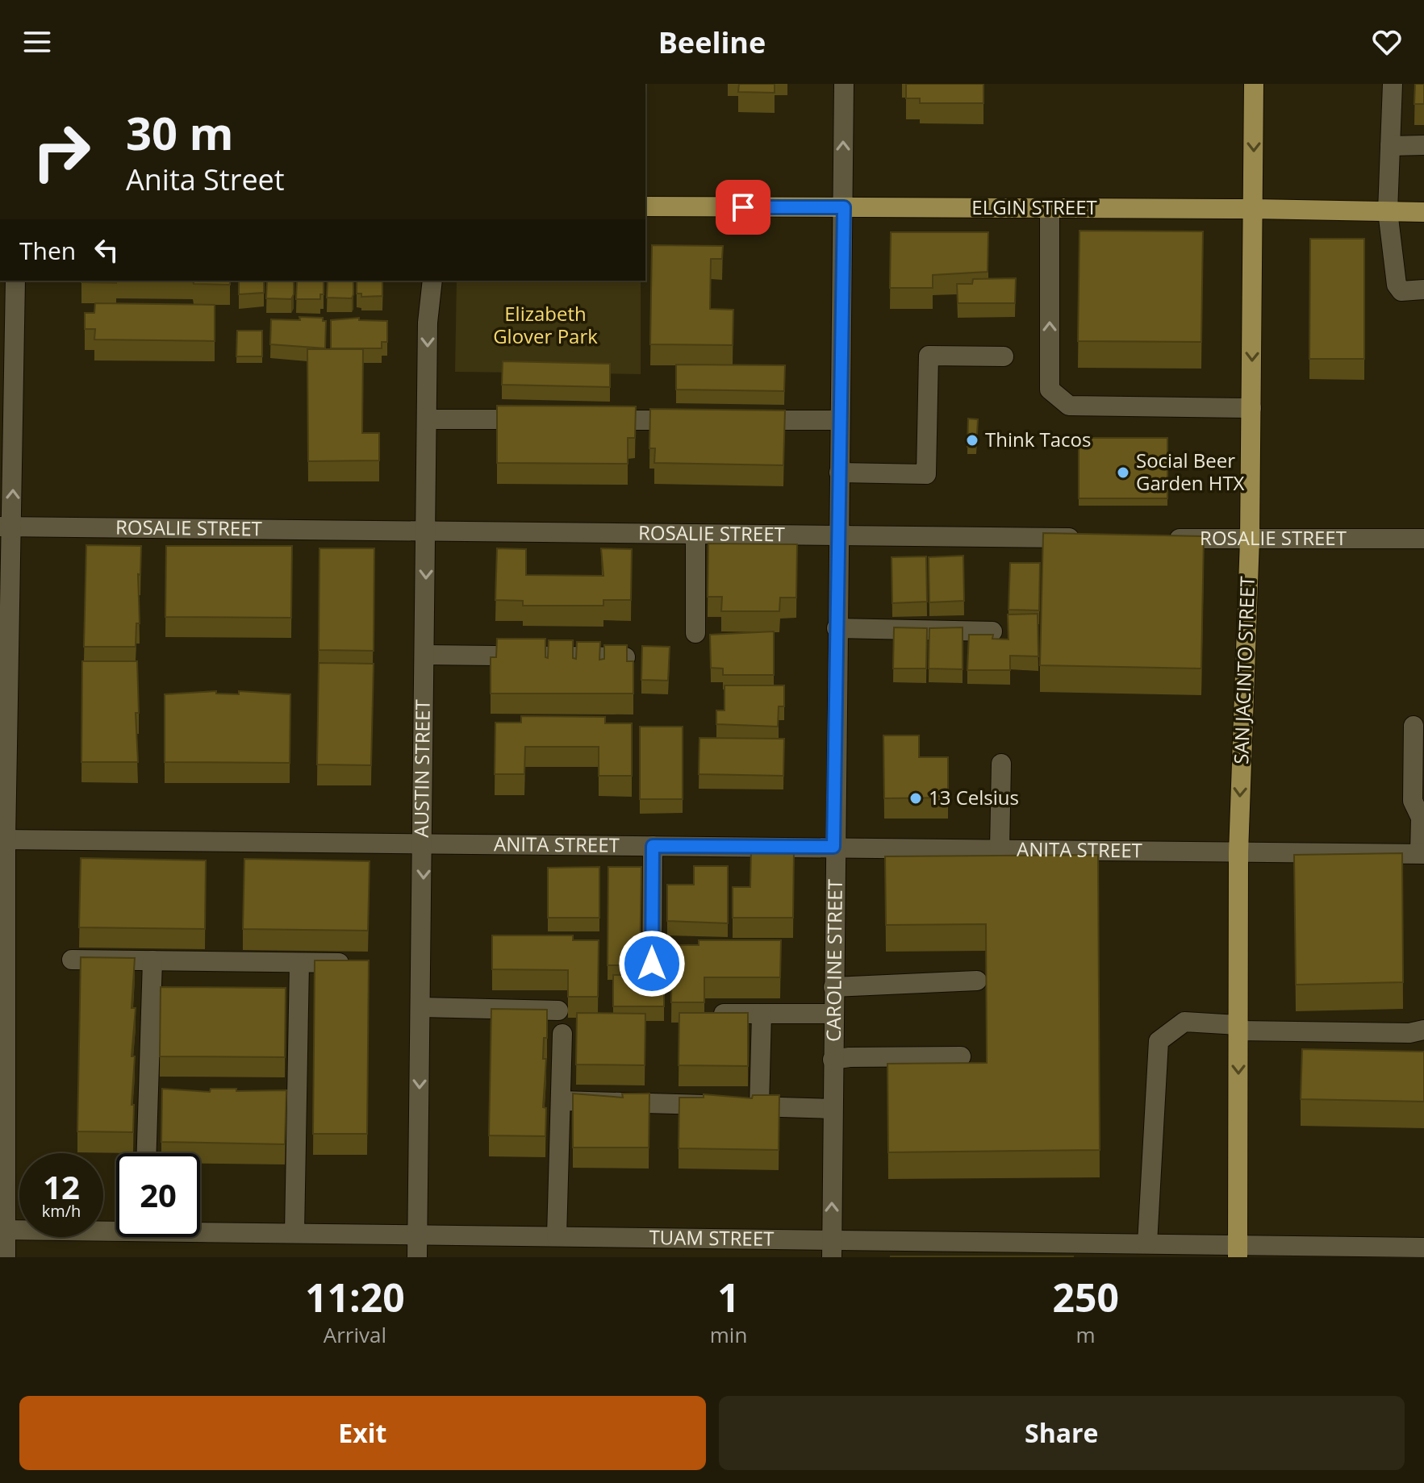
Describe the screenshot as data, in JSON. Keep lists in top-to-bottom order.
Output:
{
  "streets": {
    "main road": ["ELGIN STREET", "SAN JACINTO STREET"],
    "street": [
      "ROSALIE STREET",
      "AUSTIN STREET",
      "ANITA STREET",
      "CAROLINE STREET",
      "TUAM STREET"
    ]
  },
  "crossings": [
    ["ELGIN STREET", "SAN JACINTO STREET"],
    ["ELGIN STREET", "CAROLINE STREET"],
    ["ROSALIE STREET", "SAN JACINTO STREET"],
    ["ROSALIE STREET", "AUSTIN STREET"],
    ["ROSALIE STREET", "CAROLINE STREET"],
    ["SAN JACINTO STREET", "ANITA STREET"],
    ["SAN JACINTO STREET", "TUAM STREET"],
    ["AUSTIN STREET", "ANITA STREET"],
    ["AUSTIN STREET", "TUAM STREET"],
    ["ANITA STREET", "CAROLINE STREET"],
    ["CAROLINE STREET", "TUAM STREET"]
  ],
  "one_way": ["SAN JACINTO STREET"],
  "parks": ["Elizabeth Glover Park"],
  "places": ["Think Tacos", "Social Beer Garden HTX", "13 Celsius"],
  "page": {
    "header": "Beeline",
    "turn": ["30 m", "Anita Street"],
    "then": "Then",
    "speed": "12 km/h",
    "limit": "20",
    "eta": [
      "11:20",
      "Arrival",
      "1",
      "min",
      "250",
      "m"
    ],
    "buttons": ["Exit", "Share"]
  }
}
